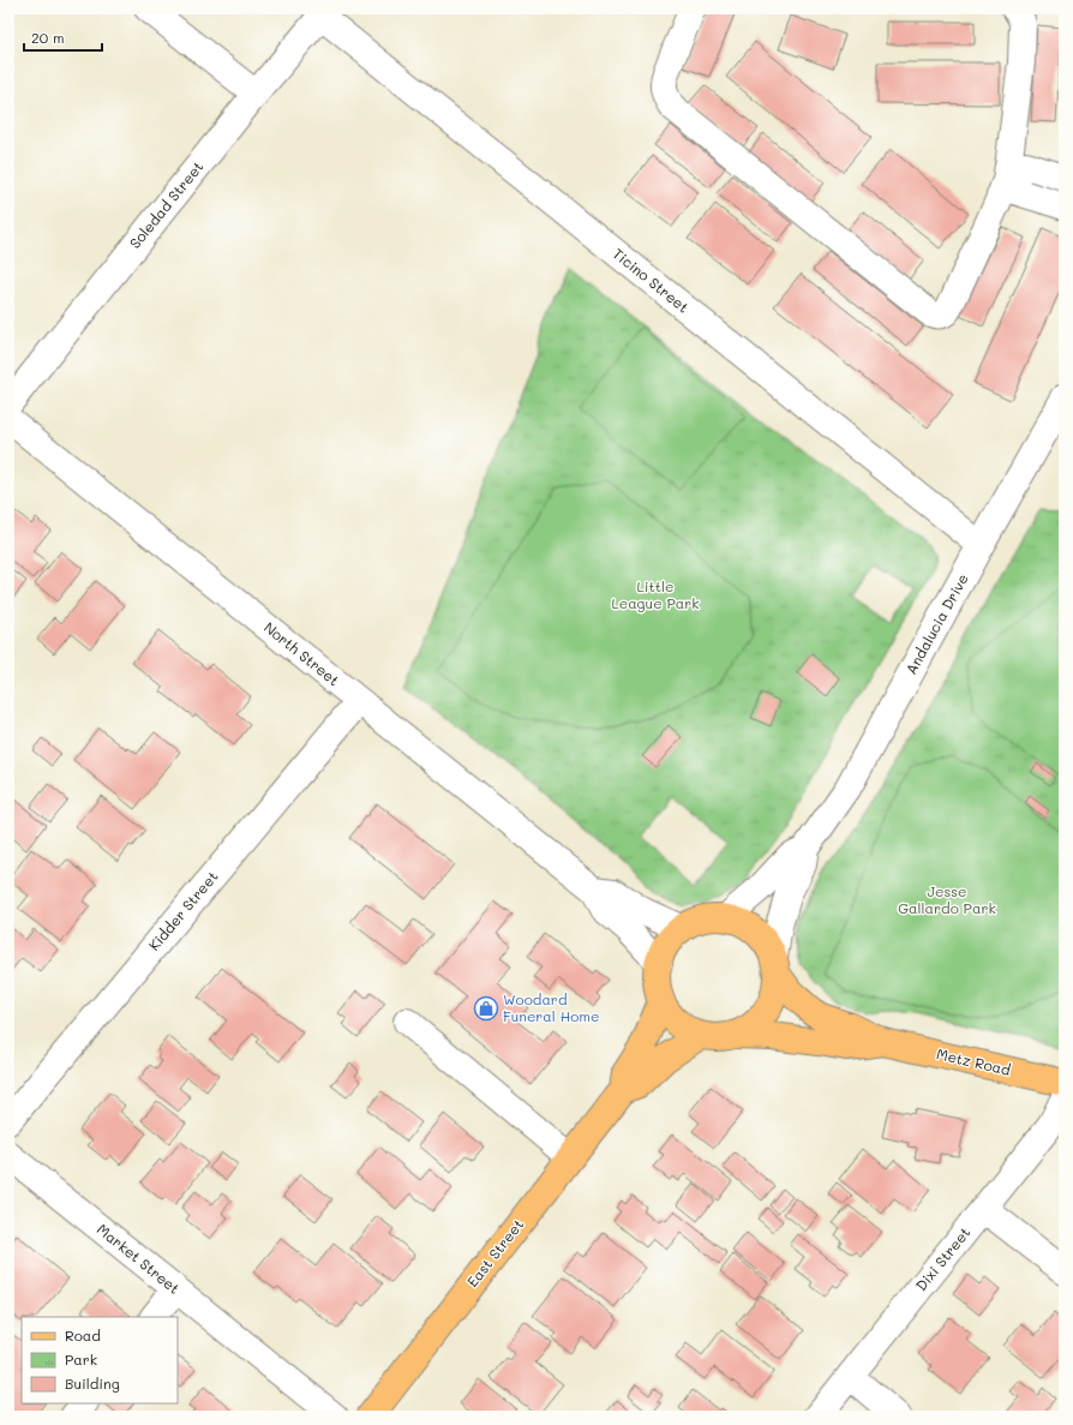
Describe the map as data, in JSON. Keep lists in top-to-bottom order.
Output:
{
  "streets": {
    "main road": ["Metz Road", "East Street"],
    "street": [
      "Soledad Street",
      "Ticino Street",
      "Andalucia Drive",
      "North Street",
      "Kidder Street",
      "Market Street",
      "Dixi Street"
    ]
  },
  "crossings": [
    ["Soledad Street", "Ticino Street"],
    ["Ticino Street", "Andalucia Drive"],
    ["Andalucia Drive", "North Street"],
    ["Andalucia Drive", "Metz Road"],
    ["Andalucia Drive", "East Street"],
    ["North Street", "Kidder Street"],
    ["North Street", "Metz Road"],
    ["North Street", "East Street"],
    ["Metz Road", "East Street"]
  ],
  "parks": ["Little League Park", "Jesse Gallardo Park"],
  "places": {
    "shop": ["Woodard Funeral Home"]
  },
  "legend": ["Road", "Park", "Building"],
  "scale_bar": "20 m"
}
